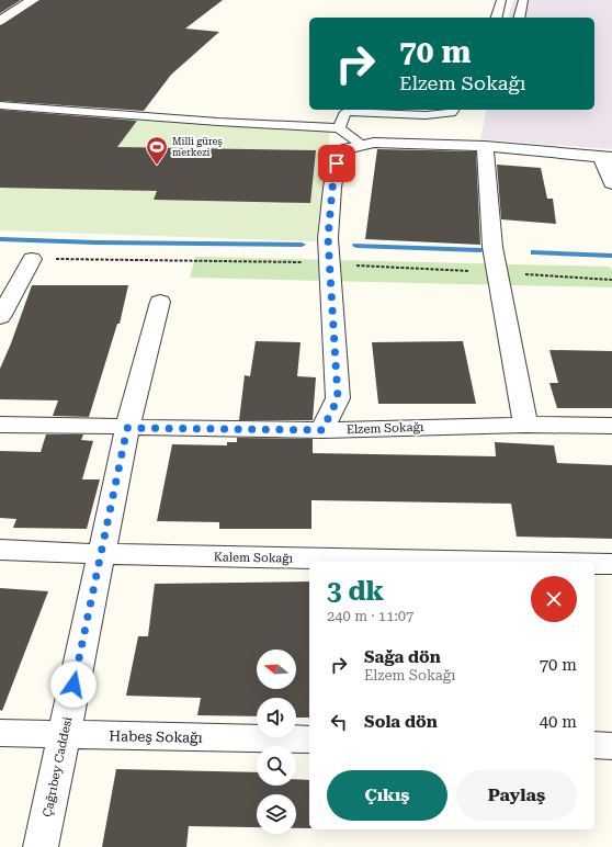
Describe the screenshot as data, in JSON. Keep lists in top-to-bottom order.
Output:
{
  "streets": {
    "street": [
      "Elzem Sokağı",
      "Kalem Sokağı",
      "Habeş Sokağı",
      "Çağrıbey Caddesi"
    ]
  },
  "crossings": [
    ["Elzem Sokağı", "Çağrıbey Caddesi"],
    ["Kalem Sokağı", "Çağrıbey Caddesi"],
    ["Habeş Sokağı", "Çağrıbey Caddesi"]
  ],
  "places": {
    "sports": ["Milli güreş merkezi"]
  },
  "north": "left",
  "page": {
    "turn": ["70 m", "Elzem Sokağı"],
    "heading": ["3 dk", "240 m · 11:07"],
    "list": [
      {
        "name": "Sağa dön",
        "note": "Elzem Sokağı",
        "value": "70 m"
      },
      {
        "name": "Sola dön",
        "value": "40 m"
      }
    ],
    "buttons": ["Çıkış", "Paylaş"]
  }
}
